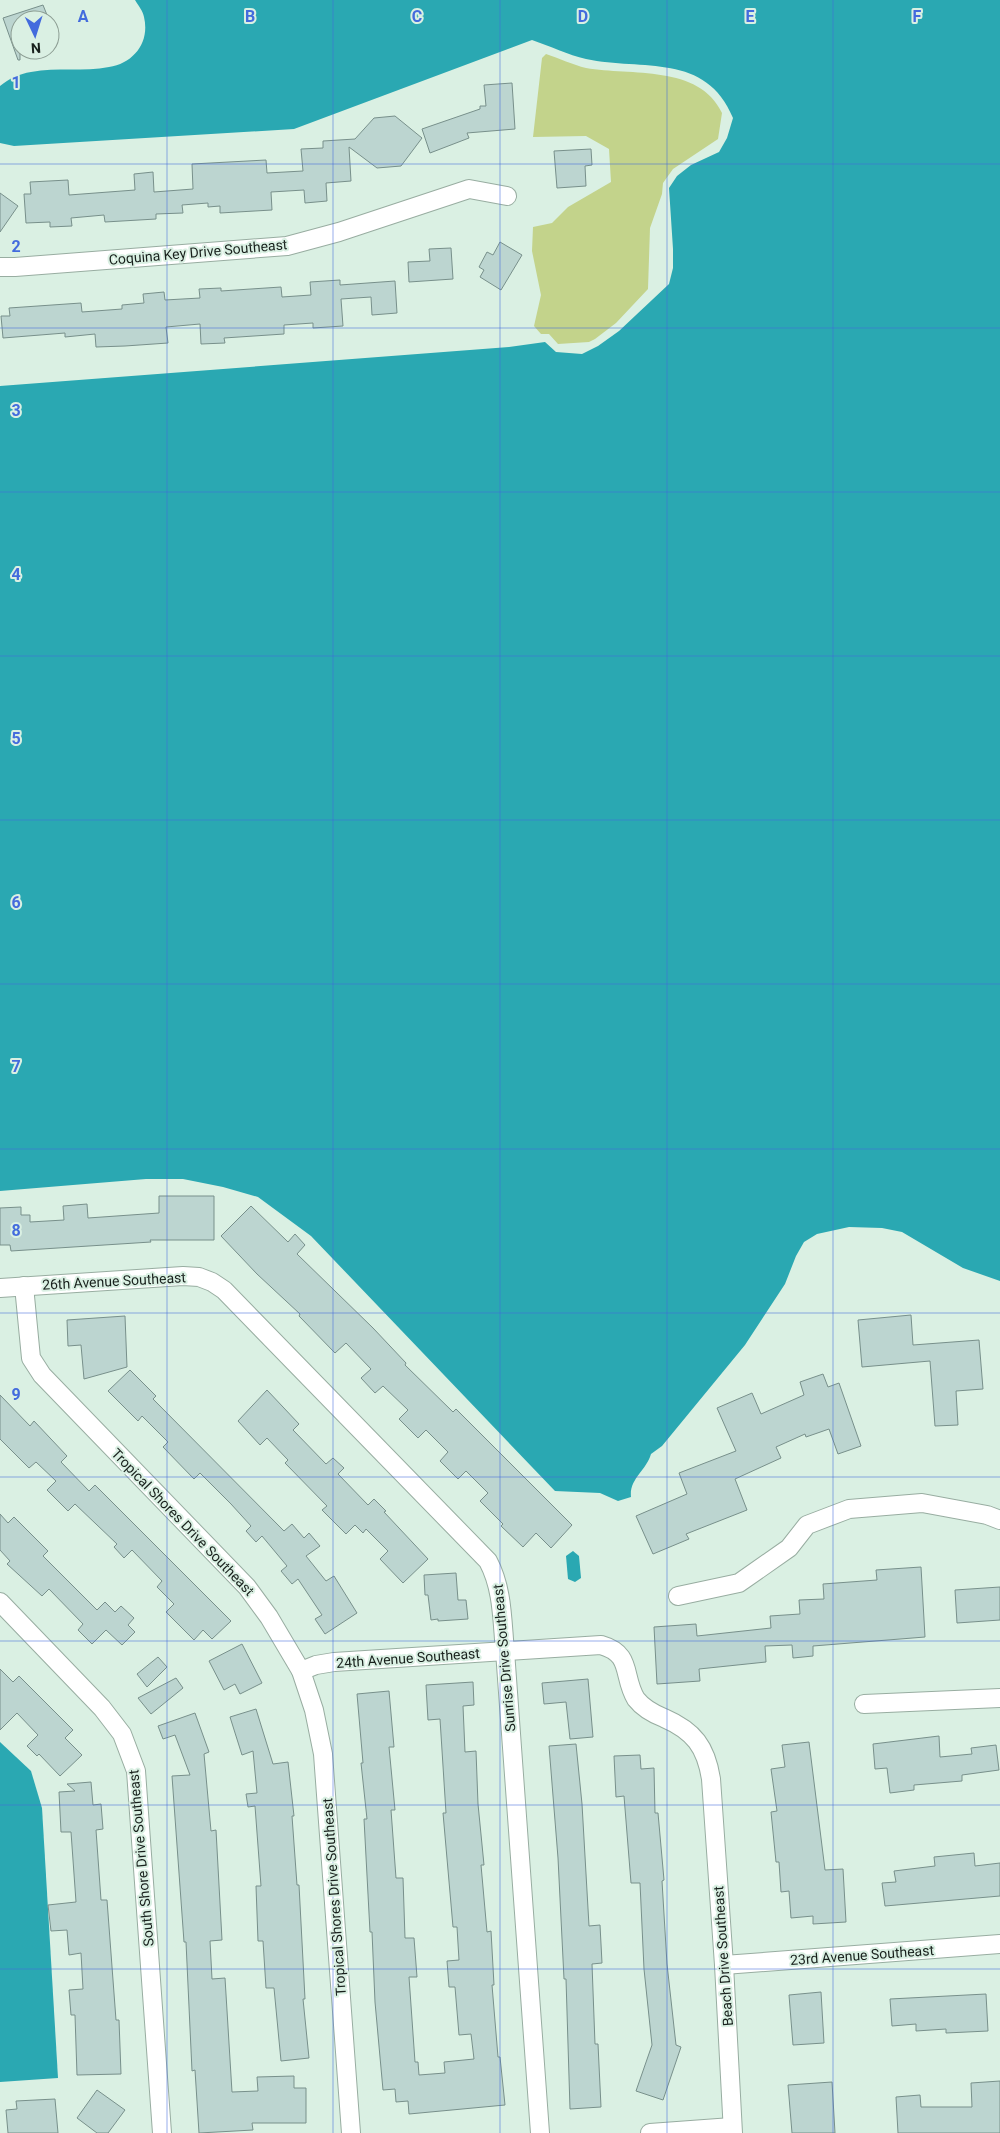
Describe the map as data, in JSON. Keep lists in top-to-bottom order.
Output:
{
  "streets": {
    "street": [
      "Coquina Key Drive Southeast",
      "26th Avenue Southeast",
      "Tropical Shores Drive Southeast",
      "24th Avenue Southeast",
      "Sunrise Drive Southeast",
      "South Shore Drive Southeast",
      "23rd Avenue Southeast",
      "Beach Drive Southeast"
    ]
  },
  "crossings": [
    ["26th Avenue Southeast", "Tropical Shores Drive Southeast"],
    ["26th Avenue Southeast", "Sunrise Drive Southeast"],
    ["Tropical Shores Drive Southeast", "24th Avenue Southeast"],
    ["24th Avenue Southeast", "Sunrise Drive Southeast"],
    ["24th Avenue Southeast", "Beach Drive Southeast"],
    ["23rd Avenue Southeast", "Beach Drive Southeast"]
  ],
  "north": "bottom",
  "grid": {
    "columns": [
      "A",
      "B",
      "C",
      "D",
      "E",
      "F"
    ],
    "rows": [
      "1",
      "2",
      "3",
      "4",
      "5",
      "6",
      "7",
      "8",
      "9"
    ]
  }
}
